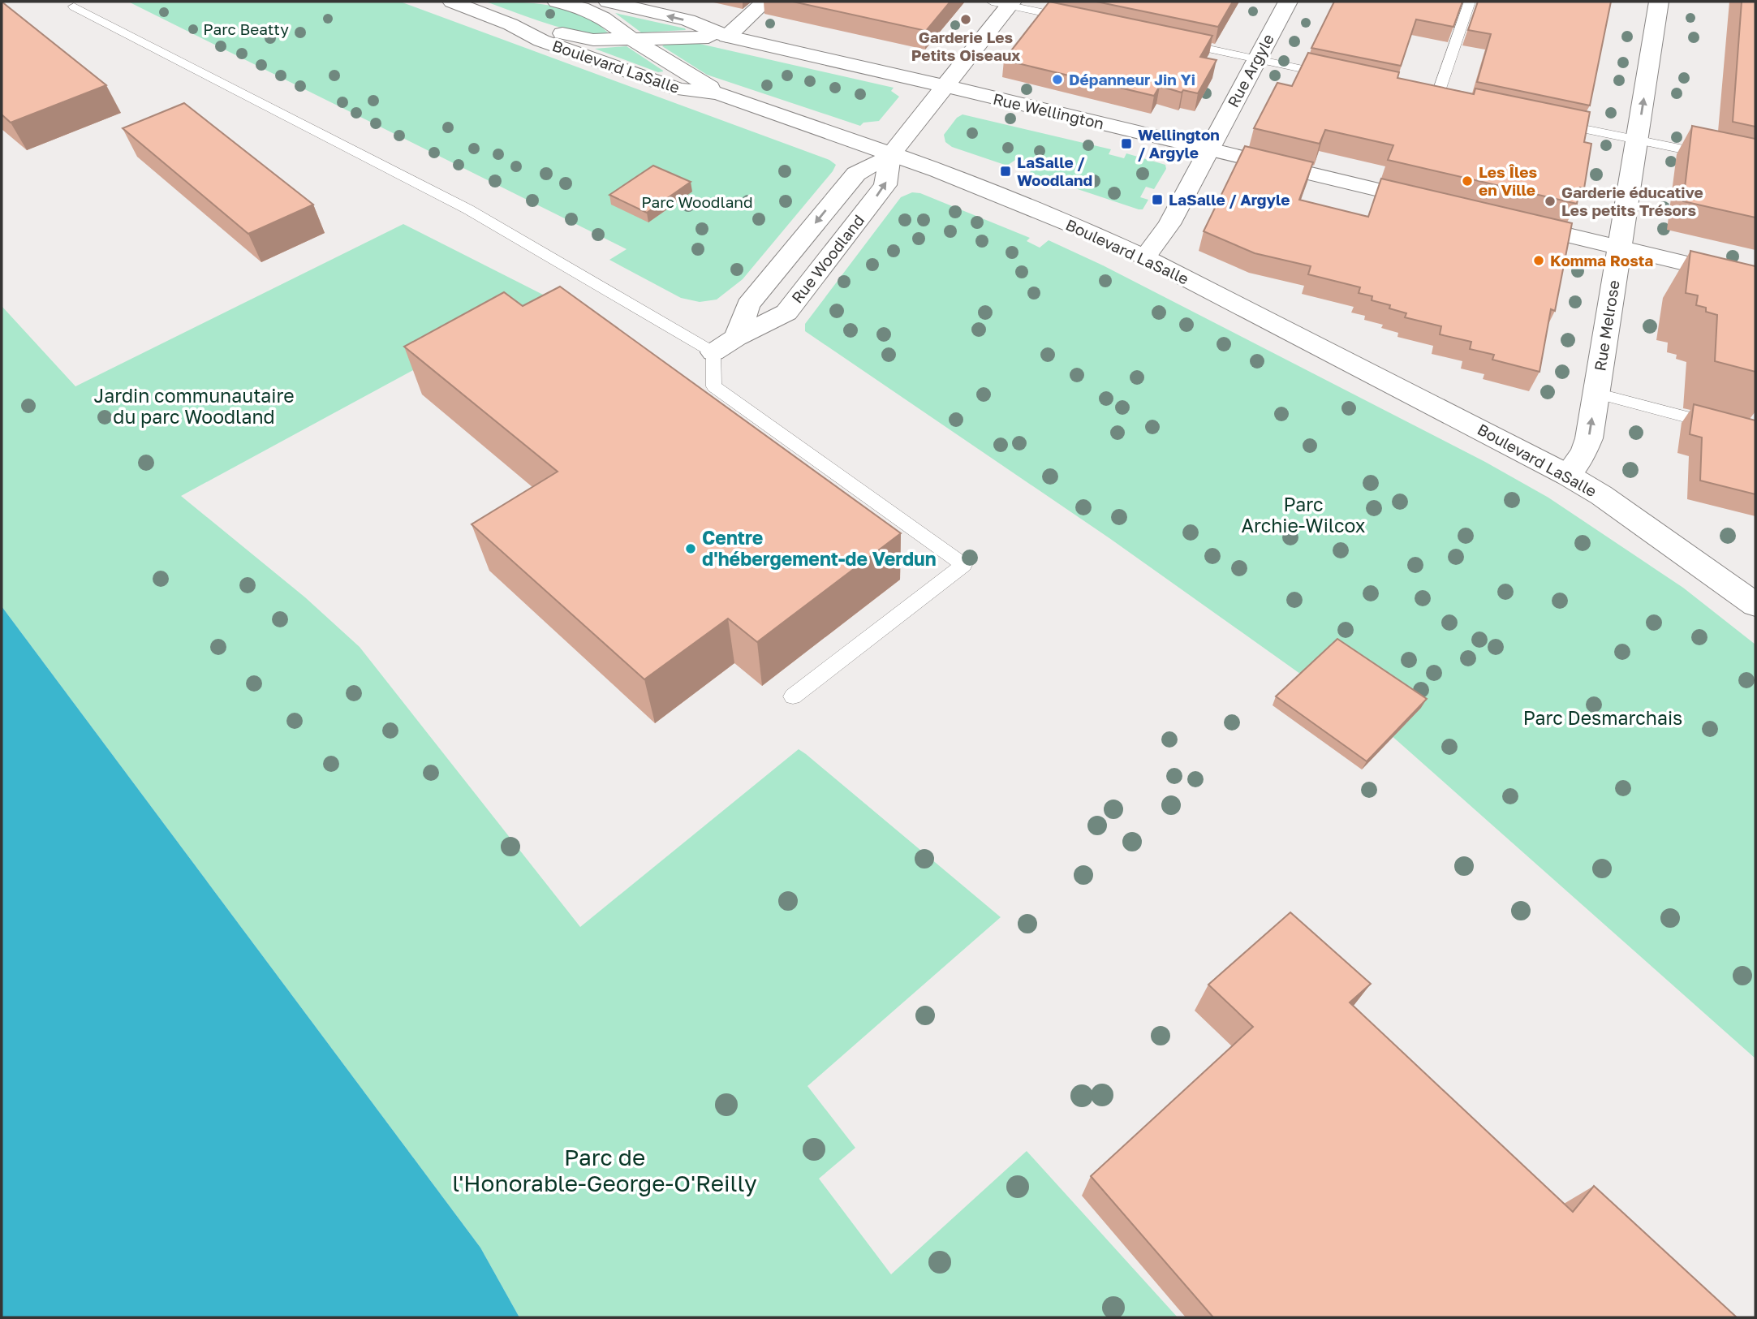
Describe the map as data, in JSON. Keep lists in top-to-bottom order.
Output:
{
  "streets": {
    "main road": [
      "Boulevard LaSalle",
      "Rue Argyle",
      "Rue Wellington",
      "Rue Woodland",
      "Rue Melrose"
    ]
  },
  "crossings": [
    ["Boulevard LaSalle", "Rue Argyle"],
    ["Boulevard LaSalle", "Rue Woodland"],
    ["Boulevard LaSalle", "Rue Melrose"],
    ["Rue Argyle", "Rue Wellington"],
    ["Rue Wellington", "Rue Woodland"]
  ],
  "one_way": ["Rue Melrose"],
  "parks": [
    "Parc Beatty",
    "Parc Woodland",
    "Jardin communautaire du parc Woodland",
    "Parc Archie-Wilcox",
    "Parc Desmarchais",
    "Parc de l'Honorable-George-O'Reilly"
  ],
  "places": {
    "other": [
      "Garderie Les Petits Oiseaux",
      "Dépanneur Jin Yi",
      "Les Îles en Ville",
      "Garderie éducative Les petits Trésors",
      "Komma Rosta",
      "Centre d'hébergement-de Verdun"
    ],
    "transit": ["Wellington / Argyle", "LaSalle / Woodland", "LaSalle / Argyle"]
  }
}
